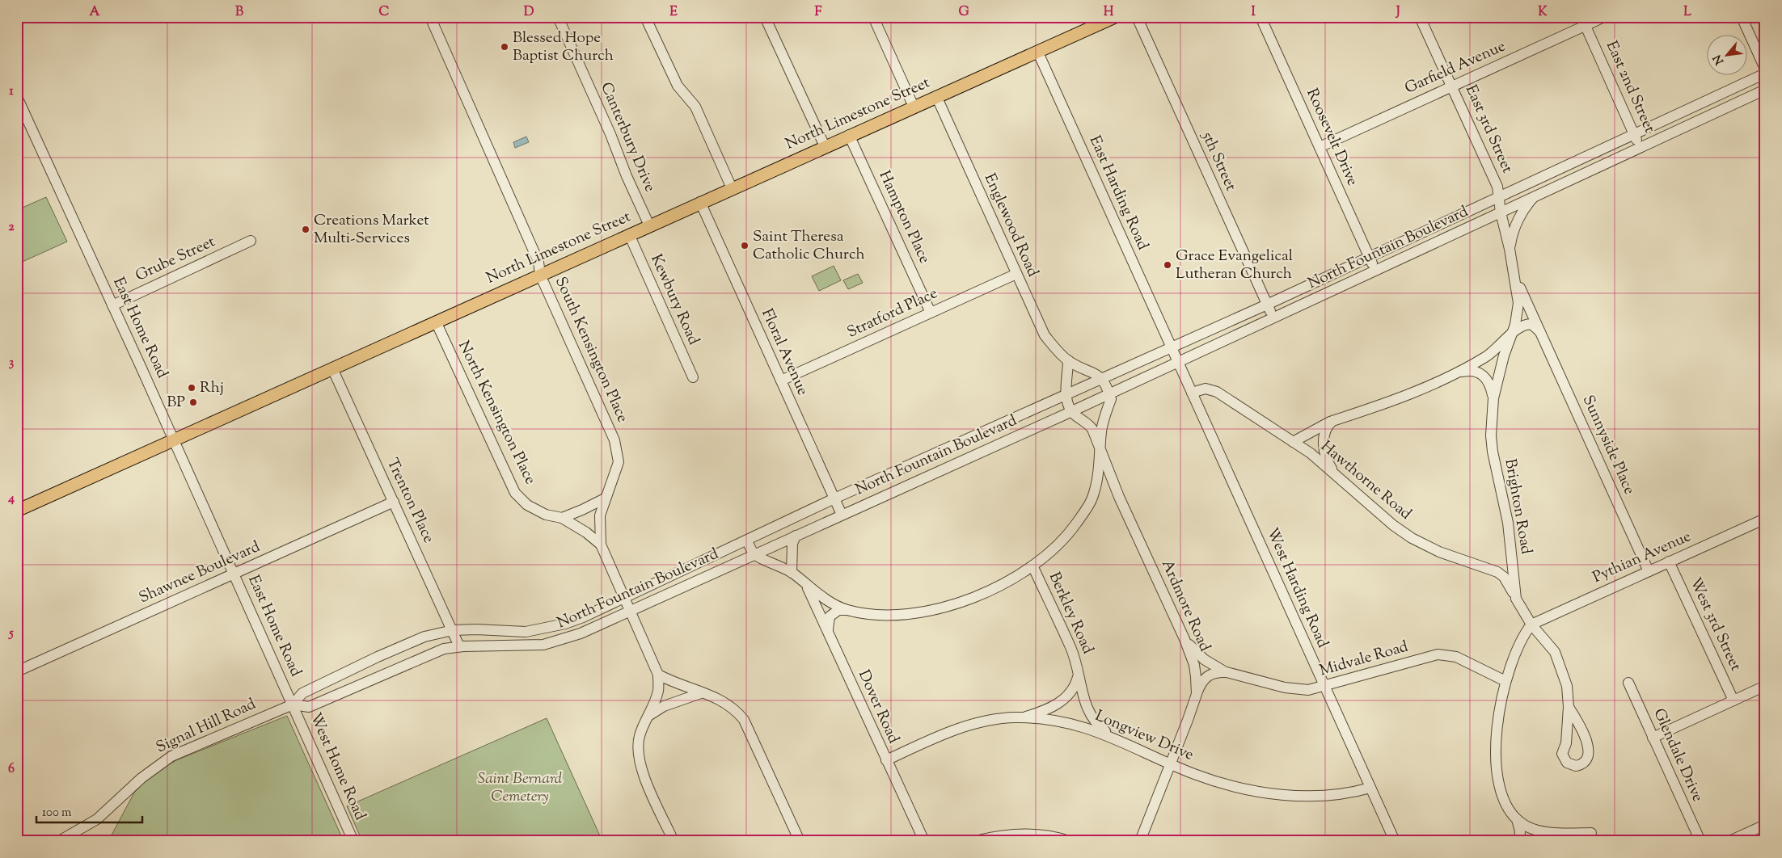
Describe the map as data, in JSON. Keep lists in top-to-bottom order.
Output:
{
  "streets": {
    "main road": ["North Limestone Street"],
    "street": [
      "Garfield Avenue",
      "East 2nd Street",
      "East 3rd Street",
      "Canterbury Drive",
      "Roosevelt Drive",
      "5th Street",
      "East Harding Road",
      "Hampton Place",
      "Englewood Road",
      "North Fountain Boulevard",
      "Grube Street",
      "Kewbury Road",
      "Stratford Place",
      "East Home Road",
      "South Kensington Place",
      "Floral Avenue",
      "North Kensington Place",
      "Sunnyside Place",
      "Hawthorne Road",
      "Trenton Place",
      "Brighton Road",
      "Pythian Avenue",
      "Shawnee Boulevard",
      "West Harding Road",
      "Ardmore Road",
      "Berkley Road",
      "West 3rd Street",
      "Midvale Road",
      "Dover Road",
      "Signal Hill Road",
      "Longview Drive",
      "Glendale Drive",
      "West Home Road"
    ]
  },
  "crossings": [
    ["Garfield Avenue", "East 2nd Street"],
    ["Garfield Avenue", "East 3rd Street"],
    ["Garfield Avenue", "Roosevelt Drive"],
    ["East 2nd Street", "North Fountain Boulevard"],
    ["North Limestone Street", "Canterbury Drive"],
    ["North Limestone Street", "East Harding Road"],
    ["North Limestone Street", "Hampton Place"],
    ["North Limestone Street", "Englewood Road"],
    ["North Limestone Street", "Kewbury Road"],
    ["North Limestone Street", "East Home Road"],
    ["North Limestone Street", "South Kensington Place"],
    ["North Limestone Street", "Floral Avenue"],
    ["North Limestone Street", "North Kensington Place"],
    ["North Limestone Street", "Trenton Place"],
    ["East 3rd Street", "North Fountain Boulevard"],
    ["East 3rd Street", "Brighton Road"],
    ["Roosevelt Drive", "North Fountain Boulevard"],
    ["5th Street", "North Fountain Boulevard"],
    ["East Harding Road", "North Fountain Boulevard"],
    ["East Harding Road", "West Harding Road"],
    ["Hampton Place", "Stratford Place"],
    ["Englewood Road", "North Fountain Boulevard"],
    ["Englewood Road", "Stratford Place"],
    ["North Fountain Boulevard", "East Home Road"],
    ["North Fountain Boulevard", "Floral Avenue"],
    ["North Fountain Boulevard", "Trenton Place"],
    ["North Fountain Boulevard", "Brighton Road"],
    ["North Fountain Boulevard", "West Harding Road"],
    ["North Fountain Boulevard", "Ardmore Road"],
    ["North Fountain Boulevard", "Signal Hill Road"],
    ["North Fountain Boulevard", "West Home Road"],
    ["Grube Street", "East Home Road"],
    ["Stratford Place", "Floral Avenue"],
    ["East Home Road", "Shawnee Boulevard"],
    ["East Home Road", "Signal Hill Road"],
    ["East Home Road", "West Home Road"],
    ["South Kensington Place", "North Kensington Place"],
    ["Sunnyside Place", "Brighton Road"],
    ["Sunnyside Place", "Pythian Avenue"],
    ["Hawthorne Road", "Brighton Road"],
    ["Hawthorne Road", "West Harding Road"],
    ["Trenton Place", "Shawnee Boulevard"],
    ["Brighton Road", "Pythian Avenue"],
    ["Pythian Avenue", "West 3rd Street"],
    ["West Harding Road", "Midvale Road"],
    ["West Harding Road", "Longview Drive"],
    ["Ardmore Road", "Midvale Road"],
    ["Ardmore Road", "Longview Drive"],
    ["Berkley Road", "Longview Drive"],
    ["Dover Road", "Longview Drive"],
    ["Signal Hill Road", "West Home Road"]
  ],
  "parks": ["Saint Bernard Cemetery"],
  "places": [
    "Blessed Hope Baptist Church",
    "Creations Market Multi-Services",
    "Saint Theresa Catholic Church",
    "Grace Evangelical Lutheran Church",
    "Rhj",
    "BP"
  ],
  "scale_bar": "100 m",
  "north": "bottom left",
  "grid": {
    "columns": [
      "A",
      "B",
      "C",
      "D",
      "E",
      "F",
      "G",
      "H",
      "I",
      "J",
      "K",
      "L"
    ],
    "rows": [
      "1",
      "2",
      "3",
      "4",
      "5",
      "6"
    ]
  }
}
